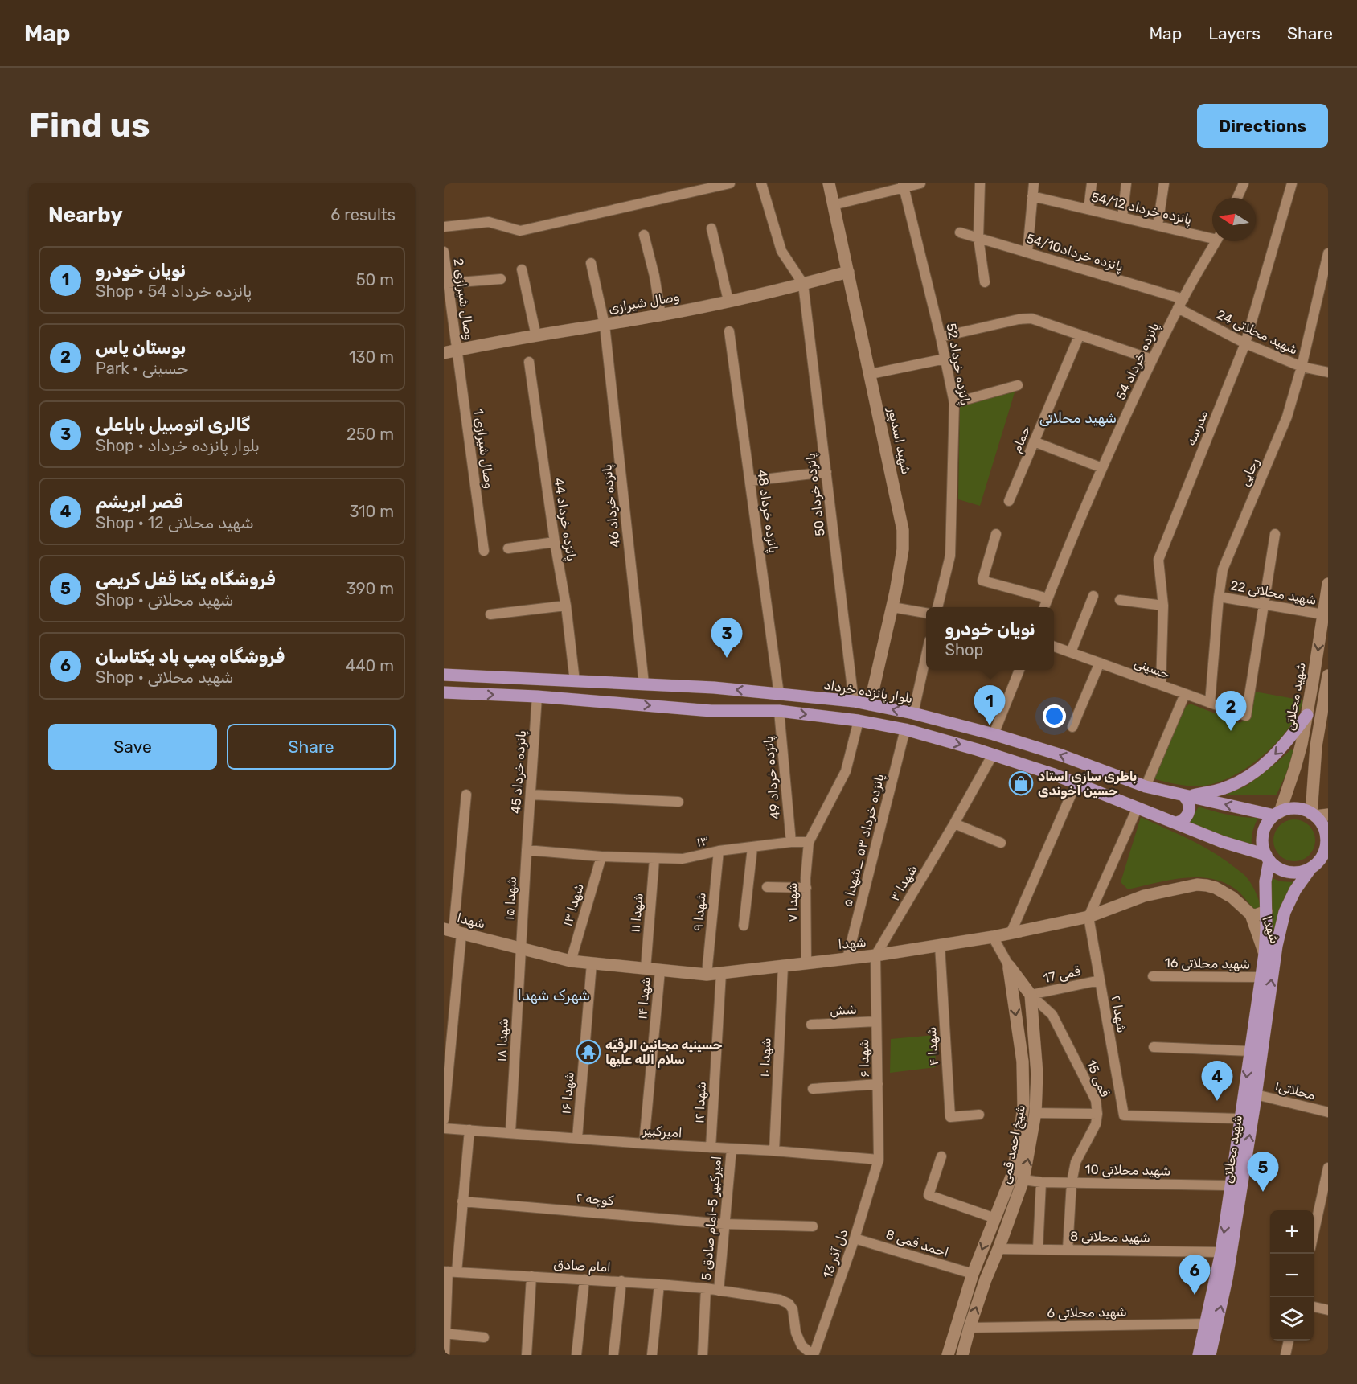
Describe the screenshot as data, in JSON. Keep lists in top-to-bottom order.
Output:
{
  "streets": {
    "main road": ["بلوار پانزده خرداد", "شهید محلاتی"],
    "street": [
      "پانزده خرداد 54/12",
      "پانزده خرداد54/10",
      "وصال شیرازی 2",
      "وصال شیرازی",
      "شهید محلاتی 24",
      "پانزده خرداد 54",
      "پانزده خرداد 52",
      "مدرسه",
      "حمام",
      "شهید اسدپور",
      "وصال شیرازی 1",
      "رجایی",
      "پانزده خرداد 50",
      "پانزده خرداد 46",
      "پانزده خرداد 48",
      "پانزده خرداد 44",
      "شهید محلاتی 22",
      "حسینی",
      "پانزده خرداد 45",
      "پانزده خرداد 49",
      "پانزده خرداد ۵۳ _شهدا ۵",
      "۱۳",
      "شهدا ۳",
      "شهدا ۱۵",
      "شهدا ۷",
      "شهدا ۱۳",
      "شهدا ۹",
      "شهدا ۱۱",
      "شهدا",
      "شهید محلاتی 16",
      "قمی 17",
      "شهدا ۱۴",
      "شش",
      "شهدا ۲",
      "شهدا ۱۸",
      "شهدا ۴",
      "شهدا ۱۰",
      "شهدا ۶",
      "قمی 15",
      "محلاتی۱",
      "شهدا ۱۶",
      "شهدا ۱۲",
      "امیرکبیر",
      "شیخ احمد قمی",
      "شهید محلاتی 10",
      "کوچه ۲",
      "امیرکبیر 5-امام صادق 5",
      "شهید محلاتی 8",
      "احمد قمی 8",
      "دل آذر 13",
      "امام صادق",
      "شهید محلاتی 6"
    ]
  },
  "crossings": [
    ["پانزده خرداد54/10", "پانزده خرداد 54"],
    ["وصال شیرازی 2", "وصال شیرازی"],
    ["وصال شیرازی 2", "وصال شیرازی 1"],
    ["وصال شیرازی", "شهید اسدپور"],
    ["وصال شیرازی", "وصال شیرازی 1"],
    ["وصال شیرازی", "پانزده خرداد 50"],
    ["وصال شیرازی", "پانزده خرداد 46"],
    ["شهید محلاتی 24", "پانزده خرداد 54"],
    ["شهید محلاتی 24", "مدرسه"],
    ["شهید محلاتی 24", "رجایی"],
    ["مدرسه", "حسینی"],
    ["شهید اسدپور", "بلوار پانزده خرداد"],
    ["رجایی", "شهید محلاتی 22"],
    ["رجایی", "حسینی"],
    ["پانزده خرداد 50", "بلوار پانزده خرداد"],
    ["پانزده خرداد 46", "بلوار پانزده خرداد"],
    ["پانزده خرداد 48", "بلوار پانزده خرداد"],
    ["پانزده خرداد 44", "بلوار پانزده خرداد"],
    ["شهید محلاتی 22", "حسینی"],
    ["شهید محلاتی 22", "شهید محلاتی"],
    ["بلوار پانزده خرداد", "شهید محلاتی"],
    ["شهید محلاتی", "شهدا"],
    ["شهید محلاتی", "شهید محلاتی 16"],
    ["شهید محلاتی", "شهدا ۲"],
    ["شهید محلاتی", "محلاتی۱"],
    ["شهید محلاتی", "شهید محلاتی 10"],
    ["شهید محلاتی", "شهید محلاتی 8"],
    ["شهید محلاتی", "شهید محلاتی 6"],
    ["پانزده خرداد 45", "۱۳"],
    ["پانزده خرداد 45", "شهدا ۱۵"],
    ["پانزده خرداد 49", "۱۳"],
    ["پانزده خرداد ۵۳ _شهدا ۵", "شهدا"],
    ["۱۳", "شهدا ۱۵"],
    ["۱۳", "شهدا ۷"],
    ["۱۳", "شهدا ۱۳"],
    ["۱۳", "شهدا ۹"],
    ["۱۳", "شهدا ۱۱"],
    ["شهدا ۳", "شهدا"],
    ["شهدا ۳", "شهدا ۶"],
    ["شهدا ۱۵", "شهدا"],
    ["شهدا ۱۵", "شهدا ۱۸"],
    ["شهدا ۷", "شهدا"],
    ["شهدا ۱۳", "شهدا"],
    ["شهدا ۹", "شهدا"],
    ["شهدا ۱۱", "شهدا"],
    ["شهدا", "شهدا ۱۴"],
    ["شهدا", "شهدا ۲"],
    ["شهدا", "شهدا ۱۸"],
    ["شهدا", "شهدا ۴"],
    ["شهدا", "شهدا ۱۰"],
    ["شهدا", "شهدا ۶"],
    ["شهدا", "شهدا ۱۶"],
    ["شهدا", "شهدا ۱۲"],
    ["شهدا", "شیخ احمد قمی"],
    ["قمی 17", "شهدا ۲"],
    ["قمی 17", "قمی 15"],
    ["قمی 17", "شیخ احمد قمی"],
    ["شهدا ۱۴", "امیرکبیر"],
    ["شش", "شهدا ۶"],
    ["شهدا ۱۸", "امیرکبیر"],
    ["شهدا ۱۰", "امیرکبیر"],
    ["شهدا ۶", "امیرکبیر"],
    ["شهدا ۶", "دل آذر 13"],
    ["قمی 15", "شیخ احمد قمی"],
    ["قمی 15", "شهید محلاتی 10"],
    ["قمی 15", "شهید محلاتی 8"],
    ["شهدا ۱۶", "امیرکبیر"],
    ["شهدا ۱۲", "امیرکبیر"],
    ["امیرکبیر", "امیرکبیر 5-امام صادق 5"],
    ["امیرکبیر", "دل آذر 13"],
    ["شیخ احمد قمی", "شهید محلاتی 10"],
    ["شیخ احمد قمی", "شهید محلاتی 8"],
    ["شیخ احمد قمی", "احمد قمی 8"],
    ["شیخ احمد قمی", "شهید محلاتی 6"],
    ["کوچه ۲", "امیرکبیر 5-امام صادق 5"],
    ["امیرکبیر 5-امام صادق 5", "امام صادق"],
    ["احمد قمی 8", "دل آذر 13"],
    ["دل آذر 13", "امام صادق"]
  ],
  "districts": ["شهید محلاتی", "شهرک شهدا"],
  "places": {
    "shop": ["باطری سازی استاد حسین آخوندی"],
    "temple": ["حسینیه مجانین الرقیّه سلام الله علیها"]
  },
  "north": "left",
  "page": {
    "header": "Map",
    "nav": ["Map", "Layers", "Share"],
    "buttons": [
      "Directions",
      ["Save", "Share"]
    ],
    "title": "Find us",
    "heading": ["Nearby", "6 results"],
    "list": [
      {
        "mark": "1",
        "name": "نویان خودرو",
        "note": "Shop · پانزده خرداد 54",
        "value": "50 m"
      },
      {
        "mark": "2",
        "name": "بوستان یاس",
        "note": "Park · حسینی",
        "value": "130 m"
      },
      {
        "mark": "3",
        "name": "گالری اتومبیل باباعلی",
        "note": "Shop · بلوار پانزده خرداد",
        "value": "250 m"
      },
      {
        "mark": "4",
        "name": "قصر ابریشم",
        "note": "Shop · شهید محلاتی 12",
        "value": "310 m"
      },
      {
        "mark": "5",
        "name": "فروشگاه یکتا قفل کریمی",
        "note": "Shop · شهید محلاتی",
        "value": "390 m"
      },
      {
        "mark": "6",
        "name": "فروشگاه پمپ باد یکتاسان",
        "note": "Shop · شهید محلاتی",
        "value": "440 m"
      }
    ],
    "popup": ["نویان خودرو", "Shop"],
    "pins": [
      "3",
      "1",
      "2",
      "4",
      "5",
      "6"
    ],
    "map_buttons": ["+", "−"]
  }
}
